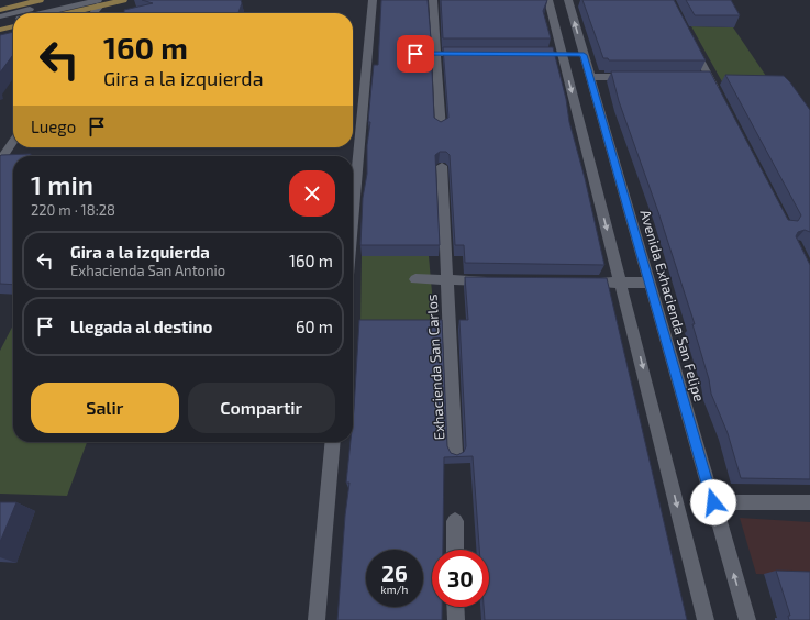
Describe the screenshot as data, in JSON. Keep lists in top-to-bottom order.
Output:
{
  "streets": {
    "street": ["Avenida Exhacienda San Felipe", "Exhacienda San Carlos"]
  },
  "page": {
    "turn": ["160 m", "Gira a la izquierda"],
    "then": "Luego",
    "heading": ["1 min", "220 m · 18:28"],
    "list": [
      {
        "name": "Gira a la izquierda",
        "note": "Exhacienda San Antonio",
        "value": "160 m"
      },
      {
        "name": "Llegada al destino",
        "value": "60 m"
      }
    ],
    "buttons": ["Salir", "Compartir"],
    "speed": "26 km/h",
    "limit": "30"
  }
}
